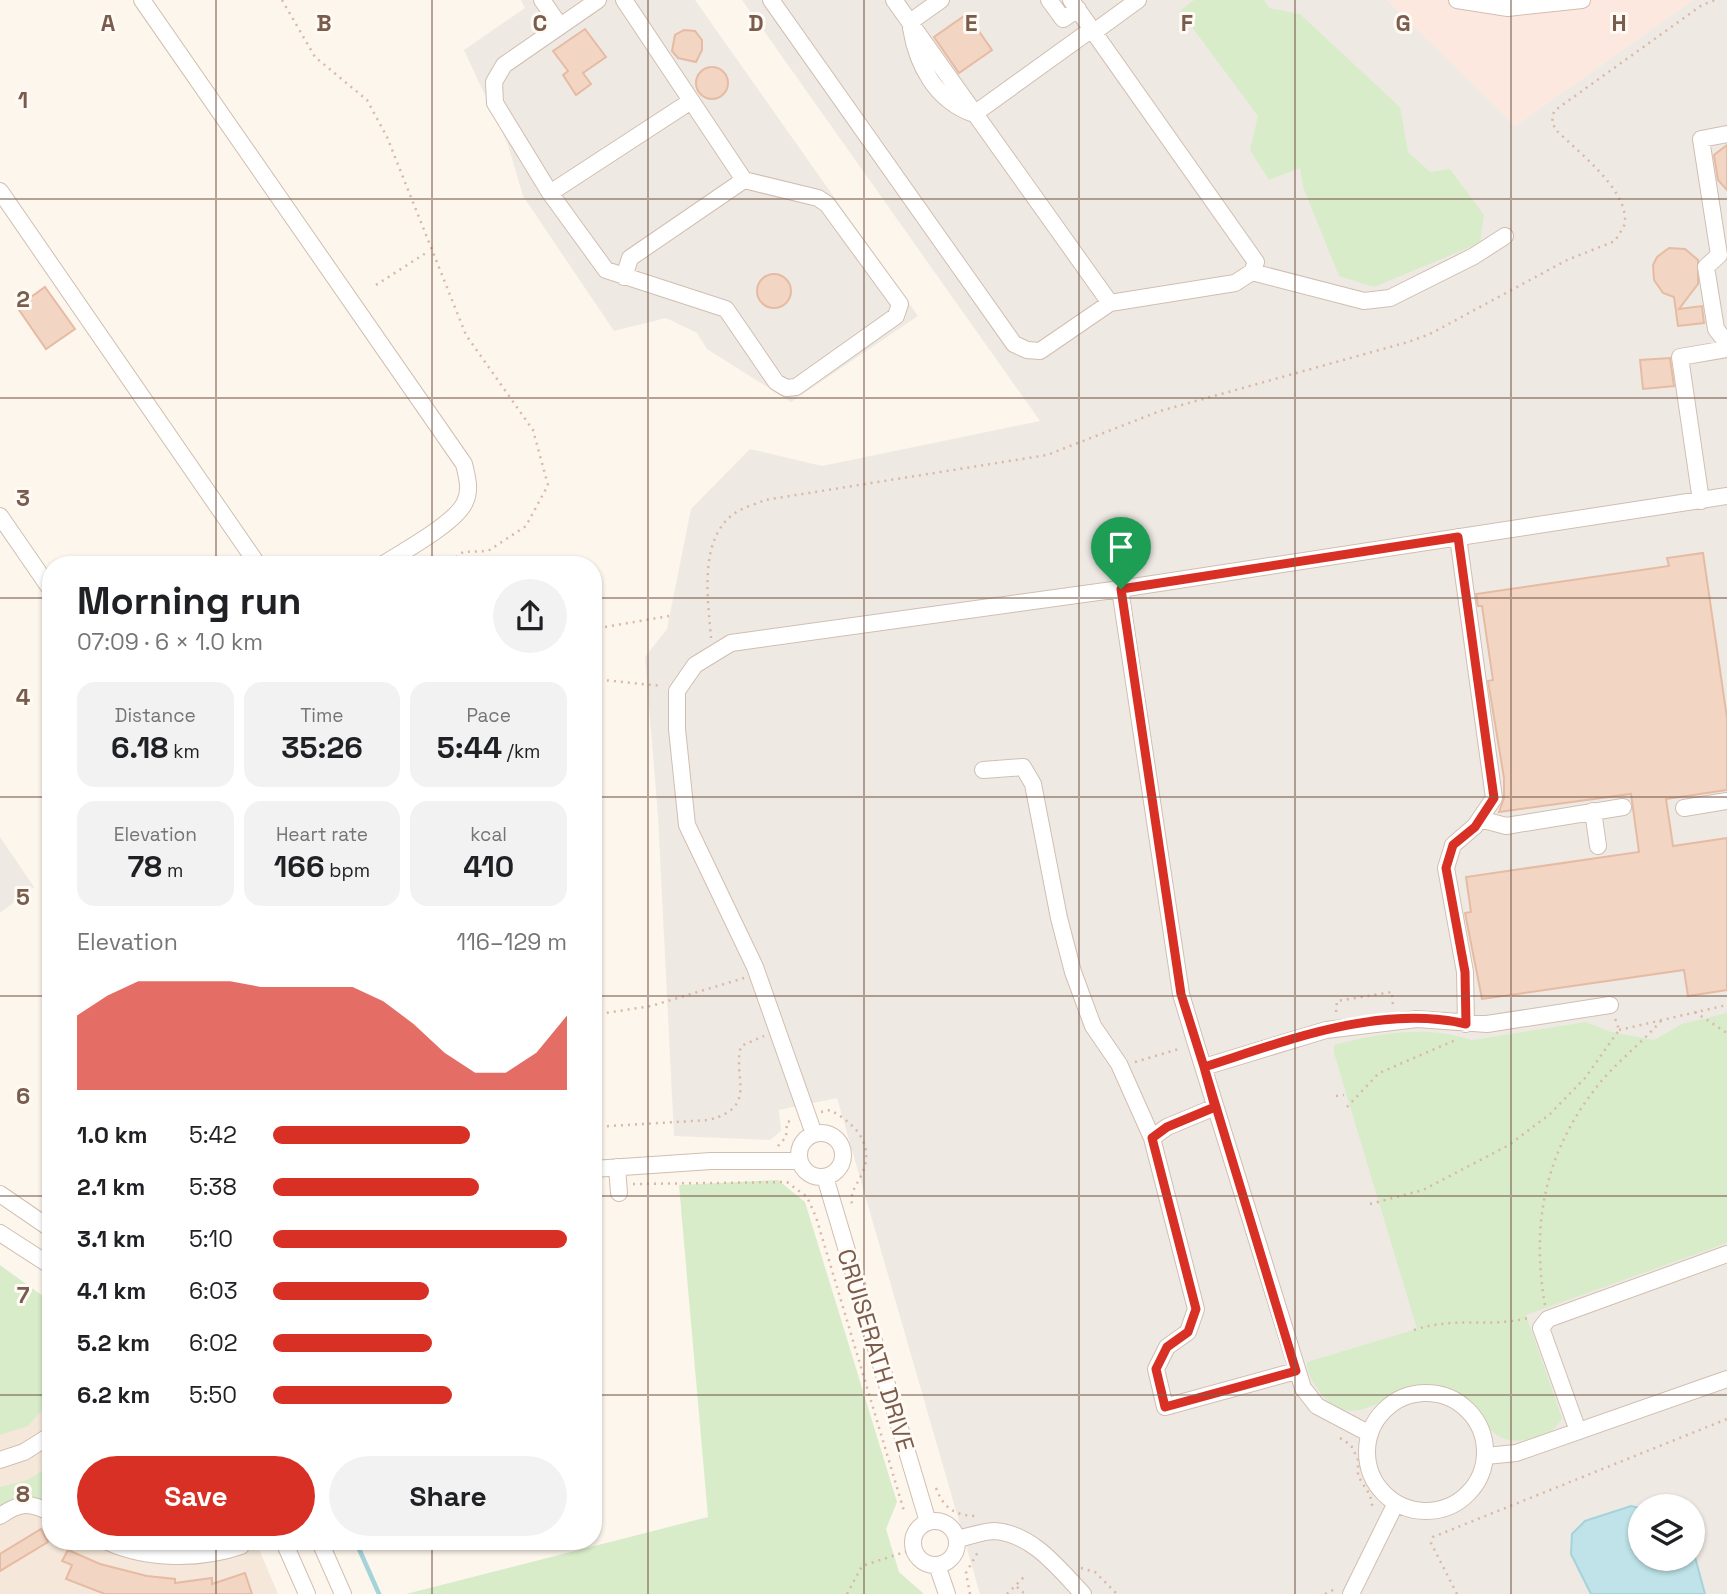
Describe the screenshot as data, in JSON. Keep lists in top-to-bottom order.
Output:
{
  "streets": {
    "street": ["CRUISERATH DRIVE"]
  },
  "page": {
    "heading": ["Morning run", "07:09 · 6 × 1.0 km"],
    "stats": [
      ["Distance", "6.18 km"],
      ["Time", "35:26"],
      ["Pace", "5:44 /km"],
      ["Elevation", "78 m"],
      ["Heart rate", "166 bpm"],
      ["kcal", "410"]
    ],
    "chart": ["Elevation", "116–129 m"],
    "list": [
      {
        "name": "1.0 km",
        "note": "5:42"
      },
      {
        "name": "2.1 km",
        "note": "5:38"
      },
      {
        "name": "3.1 km",
        "note": "5:10"
      },
      {
        "name": "4.1 km",
        "note": "6:03"
      },
      {
        "name": "5.2 km",
        "note": "6:02"
      },
      {
        "name": "6.2 km",
        "note": "5:50"
      }
    ],
    "buttons": ["Save", "Share"]
  },
  "grid": {
    "columns": [
      "A",
      "B",
      "C",
      "D",
      "E",
      "F",
      "G",
      "H"
    ],
    "rows": [
      "1",
      "2",
      "3",
      "4",
      "5",
      "6",
      "7",
      "8"
    ]
  }
}
